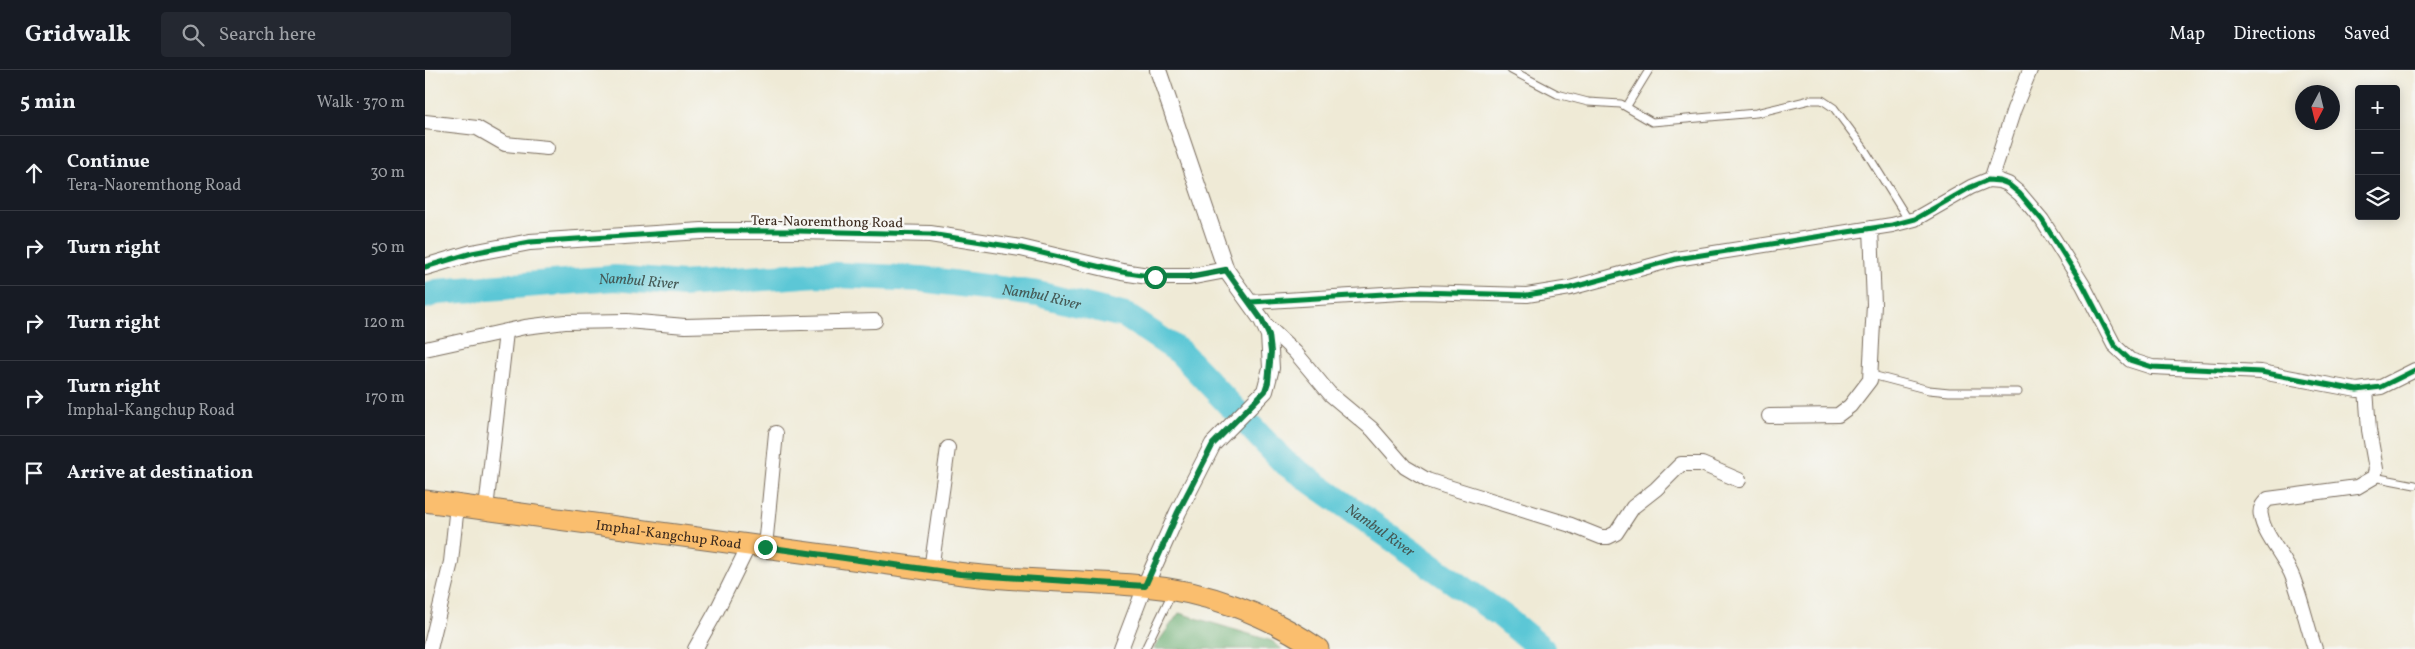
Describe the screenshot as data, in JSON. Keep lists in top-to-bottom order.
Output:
{
  "streets": {
    "main road": ["Imphal-Kangchup Road"],
    "street": ["Tera-Naoremthong Road"]
  },
  "water": ["Nambul River"],
  "north": "bottom",
  "page": {
    "header": "Gridwalk",
    "search": "Search here",
    "nav": ["Map", "Directions", "Saved"],
    "heading": ["5 min", "Walk · 370 m"],
    "map_buttons": ["+", "−"],
    "list": [
      ["Continue", "Tera-Naoremthong Road", "30 m"],
      ["Turn right", "50 m"],
      ["Turn right", "120 m"],
      ["Turn right", "Imphal-Kangchup Road", "170 m"],
      "Arrive at destination"
    ]
  }
}
